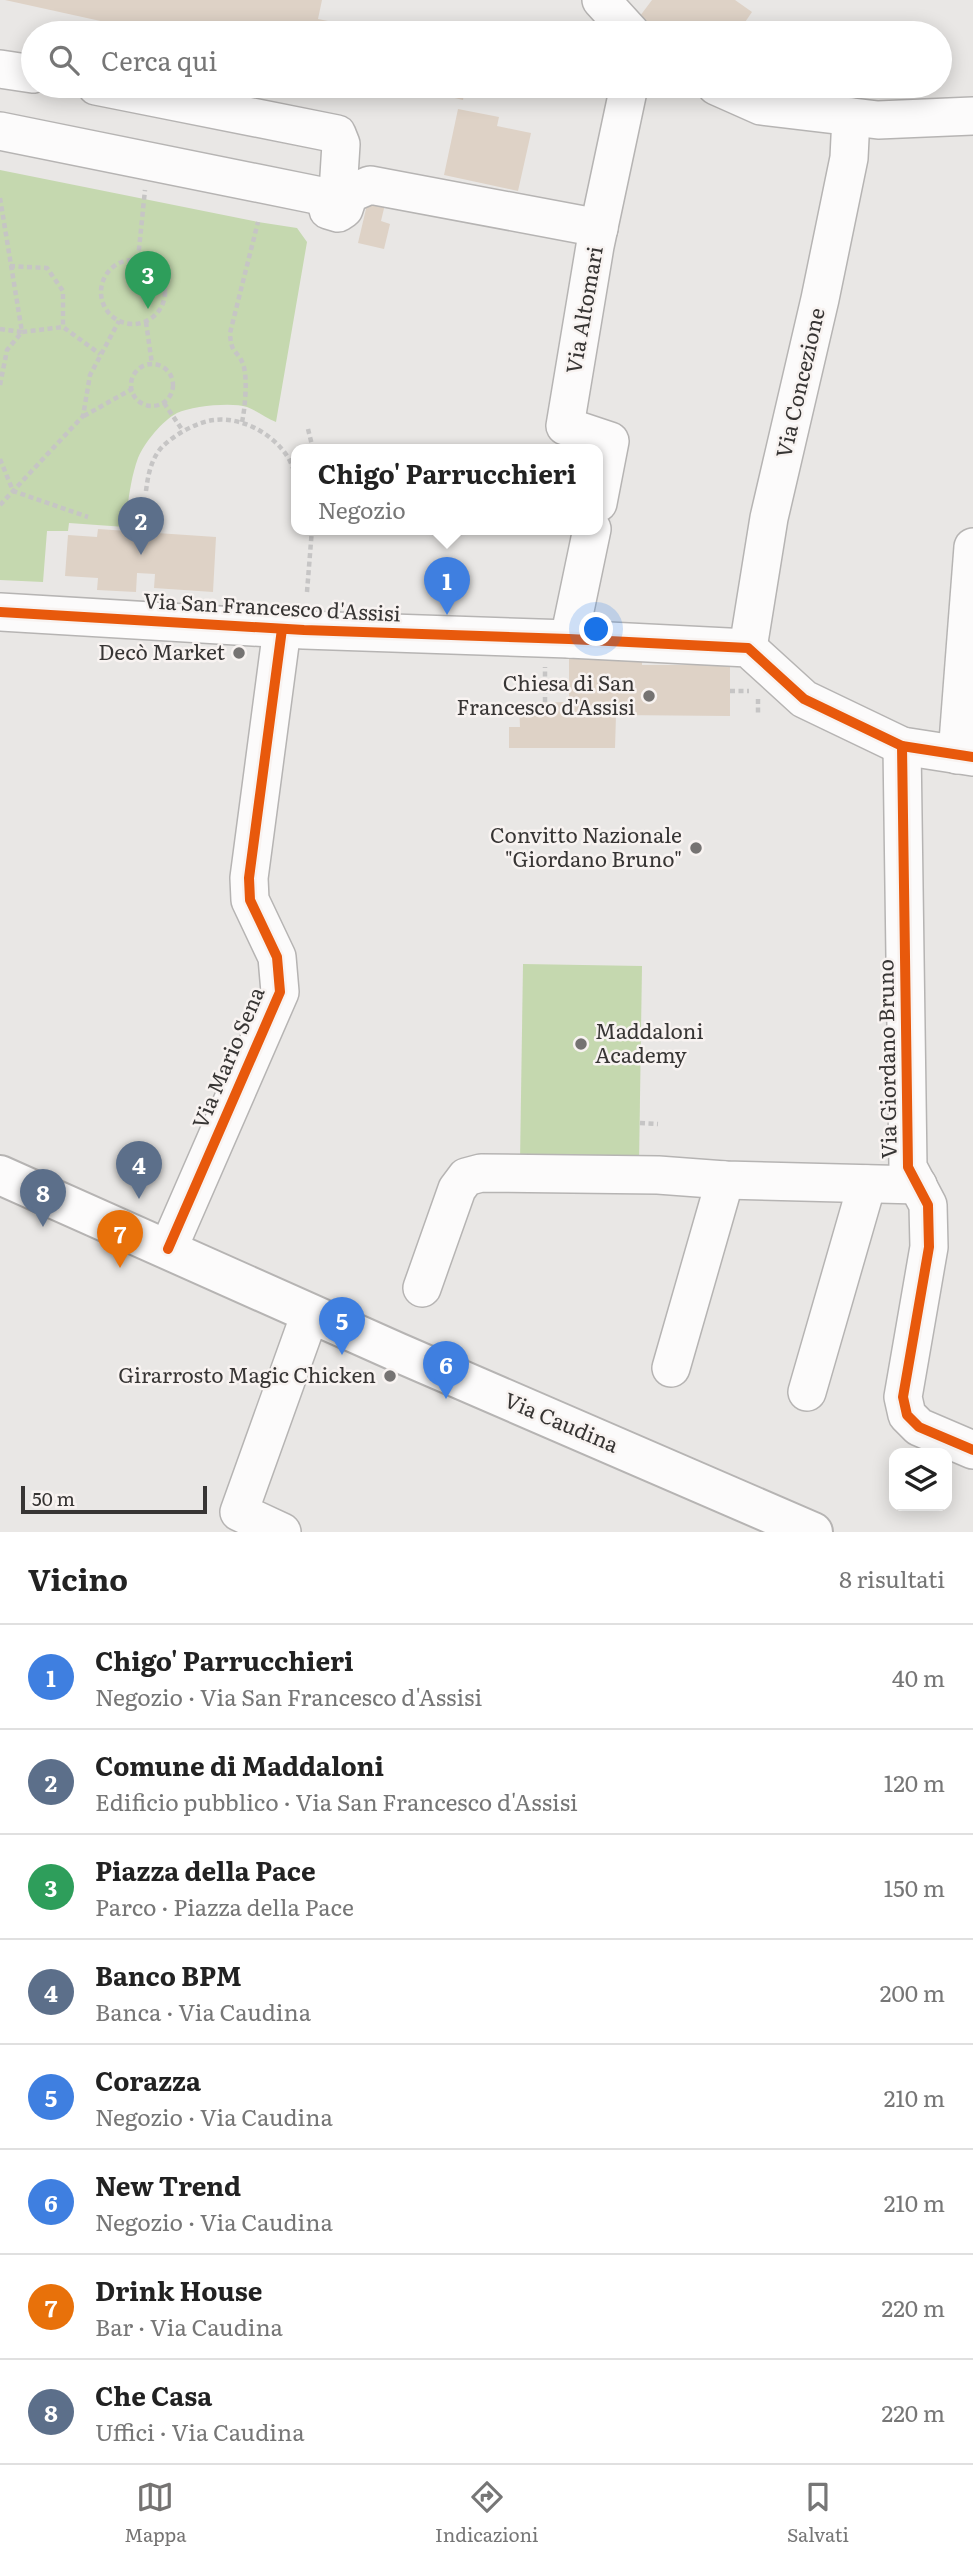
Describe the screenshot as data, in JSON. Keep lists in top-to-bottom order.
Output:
{
  "streets": {
    "main road": ["Via Caudina"],
    "street": [
      "Via Altomari",
      "Via Concezione",
      "Via San Francesco d'Assisi",
      "Via Mario Sena",
      "Via Giordano Bruno"
    ]
  },
  "crossings": [
    ["Via Concezione", "Via San Francesco d'Assisi"],
    ["Via San Francesco d'Assisi", "Via Mario Sena"],
    ["Via Mario Sena", "Via Caudina"]
  ],
  "places": [
    "Decò Market",
    "Chiesa di San Francesco d'Assisi",
    "Convitto Nazionale \"Giordano Bruno\"",
    "Maddaloni Academy",
    "Girarrosto Magic Chicken"
  ],
  "scale_bar": "50 m",
  "page": {
    "search": "Cerca qui",
    "pins": [
      "3",
      "2",
      "1",
      "4",
      "8",
      "7",
      "5",
      "6"
    ],
    "popup": ["Chigo' Parrucchieri", "Negozio"],
    "scale": "50 m",
    "heading": ["Vicino", "8 risultati"],
    "list": [
      {
        "mark": "1",
        "name": "Chigo' Parrucchieri",
        "note": "Negozio · Via San Francesco d'Assisi",
        "value": "40 m"
      },
      {
        "mark": "2",
        "name": "Comune di Maddaloni",
        "note": "Edificio pubblico · Via San Francesco d'Assisi",
        "value": "120 m"
      },
      {
        "mark": "3",
        "name": "Piazza della Pace",
        "note": "Parco · Piazza della Pace",
        "value": "150 m"
      },
      {
        "mark": "4",
        "name": "Banco BPM",
        "note": "Banca · Via Caudina",
        "value": "200 m"
      },
      {
        "mark": "5",
        "name": "Corazza",
        "note": "Negozio · Via Caudina",
        "value": "210 m"
      },
      {
        "mark": "6",
        "name": "New Trend",
        "note": "Negozio · Via Caudina",
        "value": "210 m"
      },
      {
        "mark": "7",
        "name": "Drink House",
        "note": "Bar · Via Caudina",
        "value": "220 m"
      },
      {
        "mark": "8",
        "name": "Che Casa",
        "note": "Uffici · Via Caudina",
        "value": "220 m"
      }
    ],
    "nav": ["Mappa", "Indicazioni", "Salvati"]
  }
}
